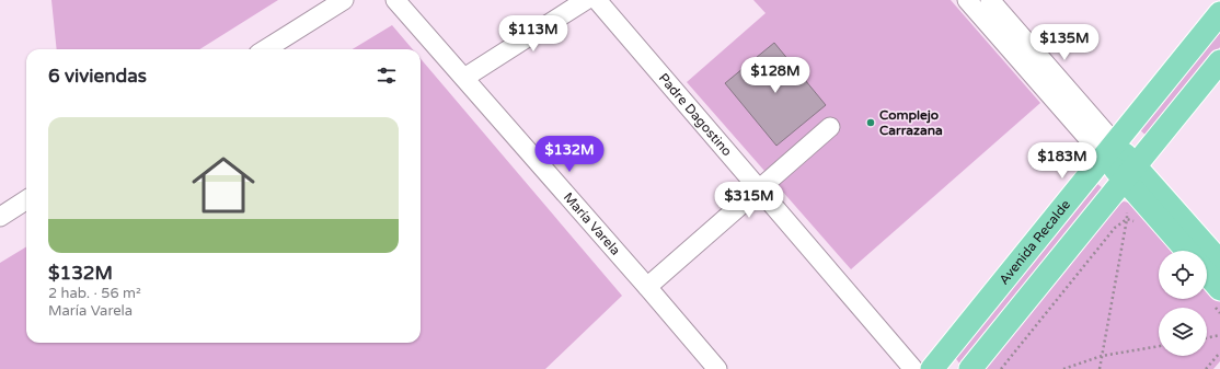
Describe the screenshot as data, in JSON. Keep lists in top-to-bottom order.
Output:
{
  "streets": {
    "main road": ["Avenida Recalde"],
    "street": ["Padre Dagostino", "María Varela"]
  },
  "places": ["Complejo Carrazana"],
  "page": {
    "price": [
      "$113M",
      "$135M",
      "$128M",
      "$132M",
      "$183M",
      "$315M"
    ],
    "heading": "6 viviendas",
    "list": [
      {
        "name": "$132M",
        "note": "2 hab. · 56 m² · María Varela"
      }
    ]
  }
}
